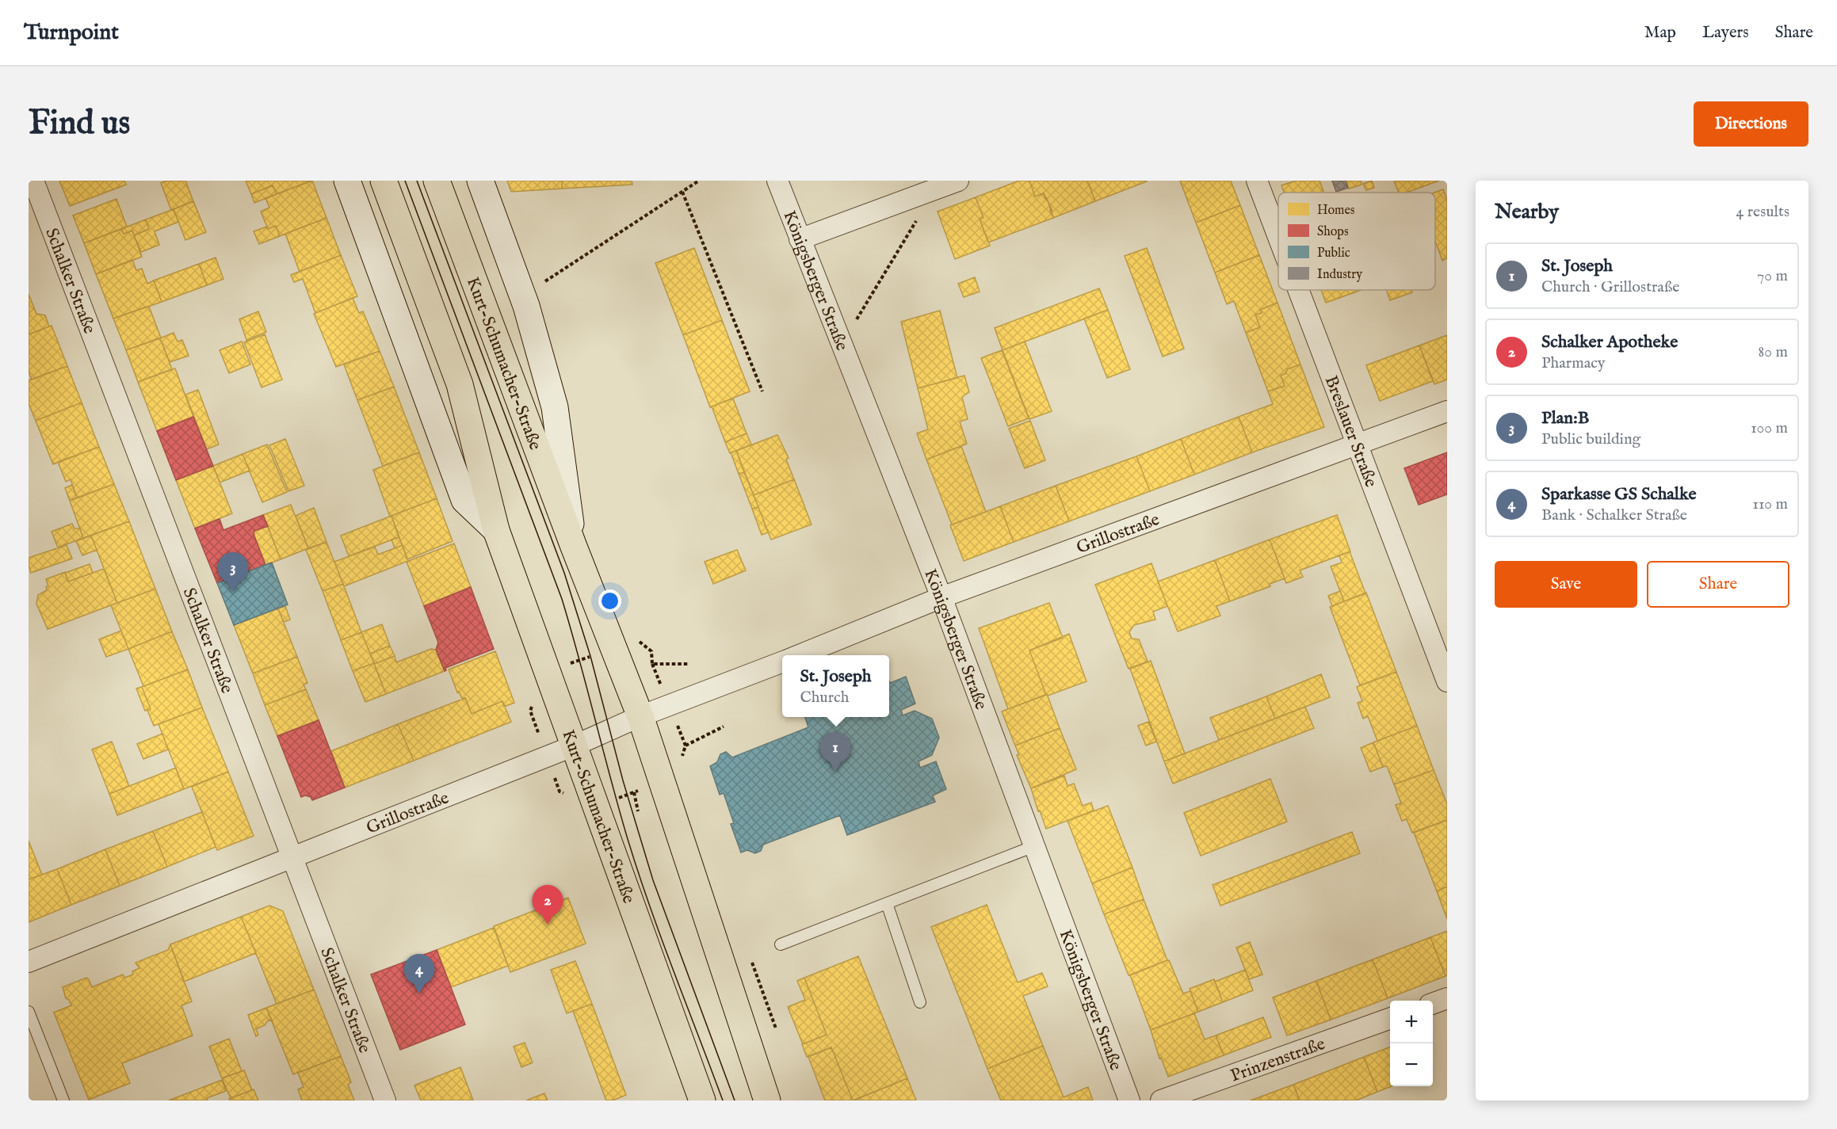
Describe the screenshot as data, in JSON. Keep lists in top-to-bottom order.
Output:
{
  "streets": {
    "main road": ["Kurt-Schumacher-Straße"],
    "street": [
      "Königsberger Straße",
      "Schalker Straße",
      "Breslauer Straße",
      "Grillostraße",
      "Prinzenstraße"
    ]
  },
  "crossings": [
    ["Königsberger Straße", "Grillostraße"],
    ["Schalker Straße", "Grillostraße"],
    ["Kurt-Schumacher-Straße", "Grillostraße"],
    ["Breslauer Straße", "Grillostraße"]
  ],
  "legend": [
    "Homes",
    "Shops",
    "Public",
    "Industry"
  ],
  "page": {
    "header": "Turnpoint",
    "nav": ["Map", "Layers", "Share"],
    "buttons": [
      "Directions",
      ["Save", "Share"]
    ],
    "title": "Find us",
    "heading": ["Nearby", "4 results"],
    "list": [
      {
        "mark": "1",
        "name": "St. Joseph",
        "note": "Church · Grillostraße",
        "value": "70 m"
      },
      {
        "mark": "2",
        "name": "Schalker Apotheke",
        "note": "Pharmacy",
        "value": "80 m"
      },
      {
        "mark": "3",
        "name": "Plan:B",
        "note": "Public building",
        "value": "100 m"
      },
      {
        "mark": "4",
        "name": "Sparkasse GS Schalke",
        "note": "Bank · Schalker Straße",
        "value": "110 m"
      }
    ],
    "pins": [
      "3",
      "1",
      "2",
      "4"
    ],
    "popup": ["St. Joseph", "Church"],
    "map_buttons": ["+", "−"]
  }
}
